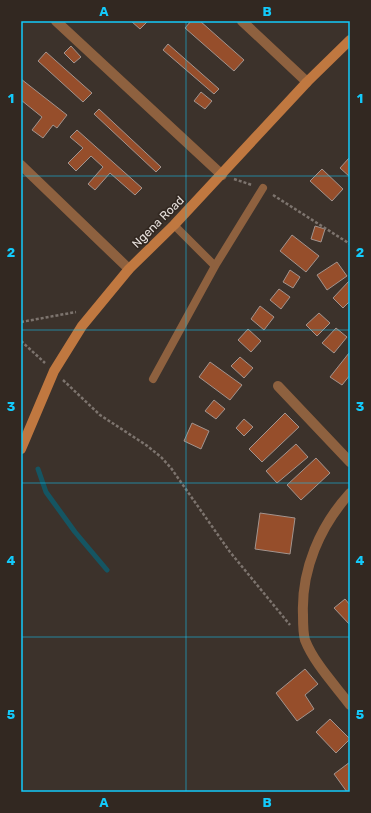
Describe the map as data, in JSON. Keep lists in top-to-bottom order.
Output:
{
  "streets": {
    "street": ["Ngena Road"]
  },
  "grid": {
    "columns": ["A", "B"],
    "rows": [
      "1",
      "2",
      "3",
      "4",
      "5"
    ]
  }
}
